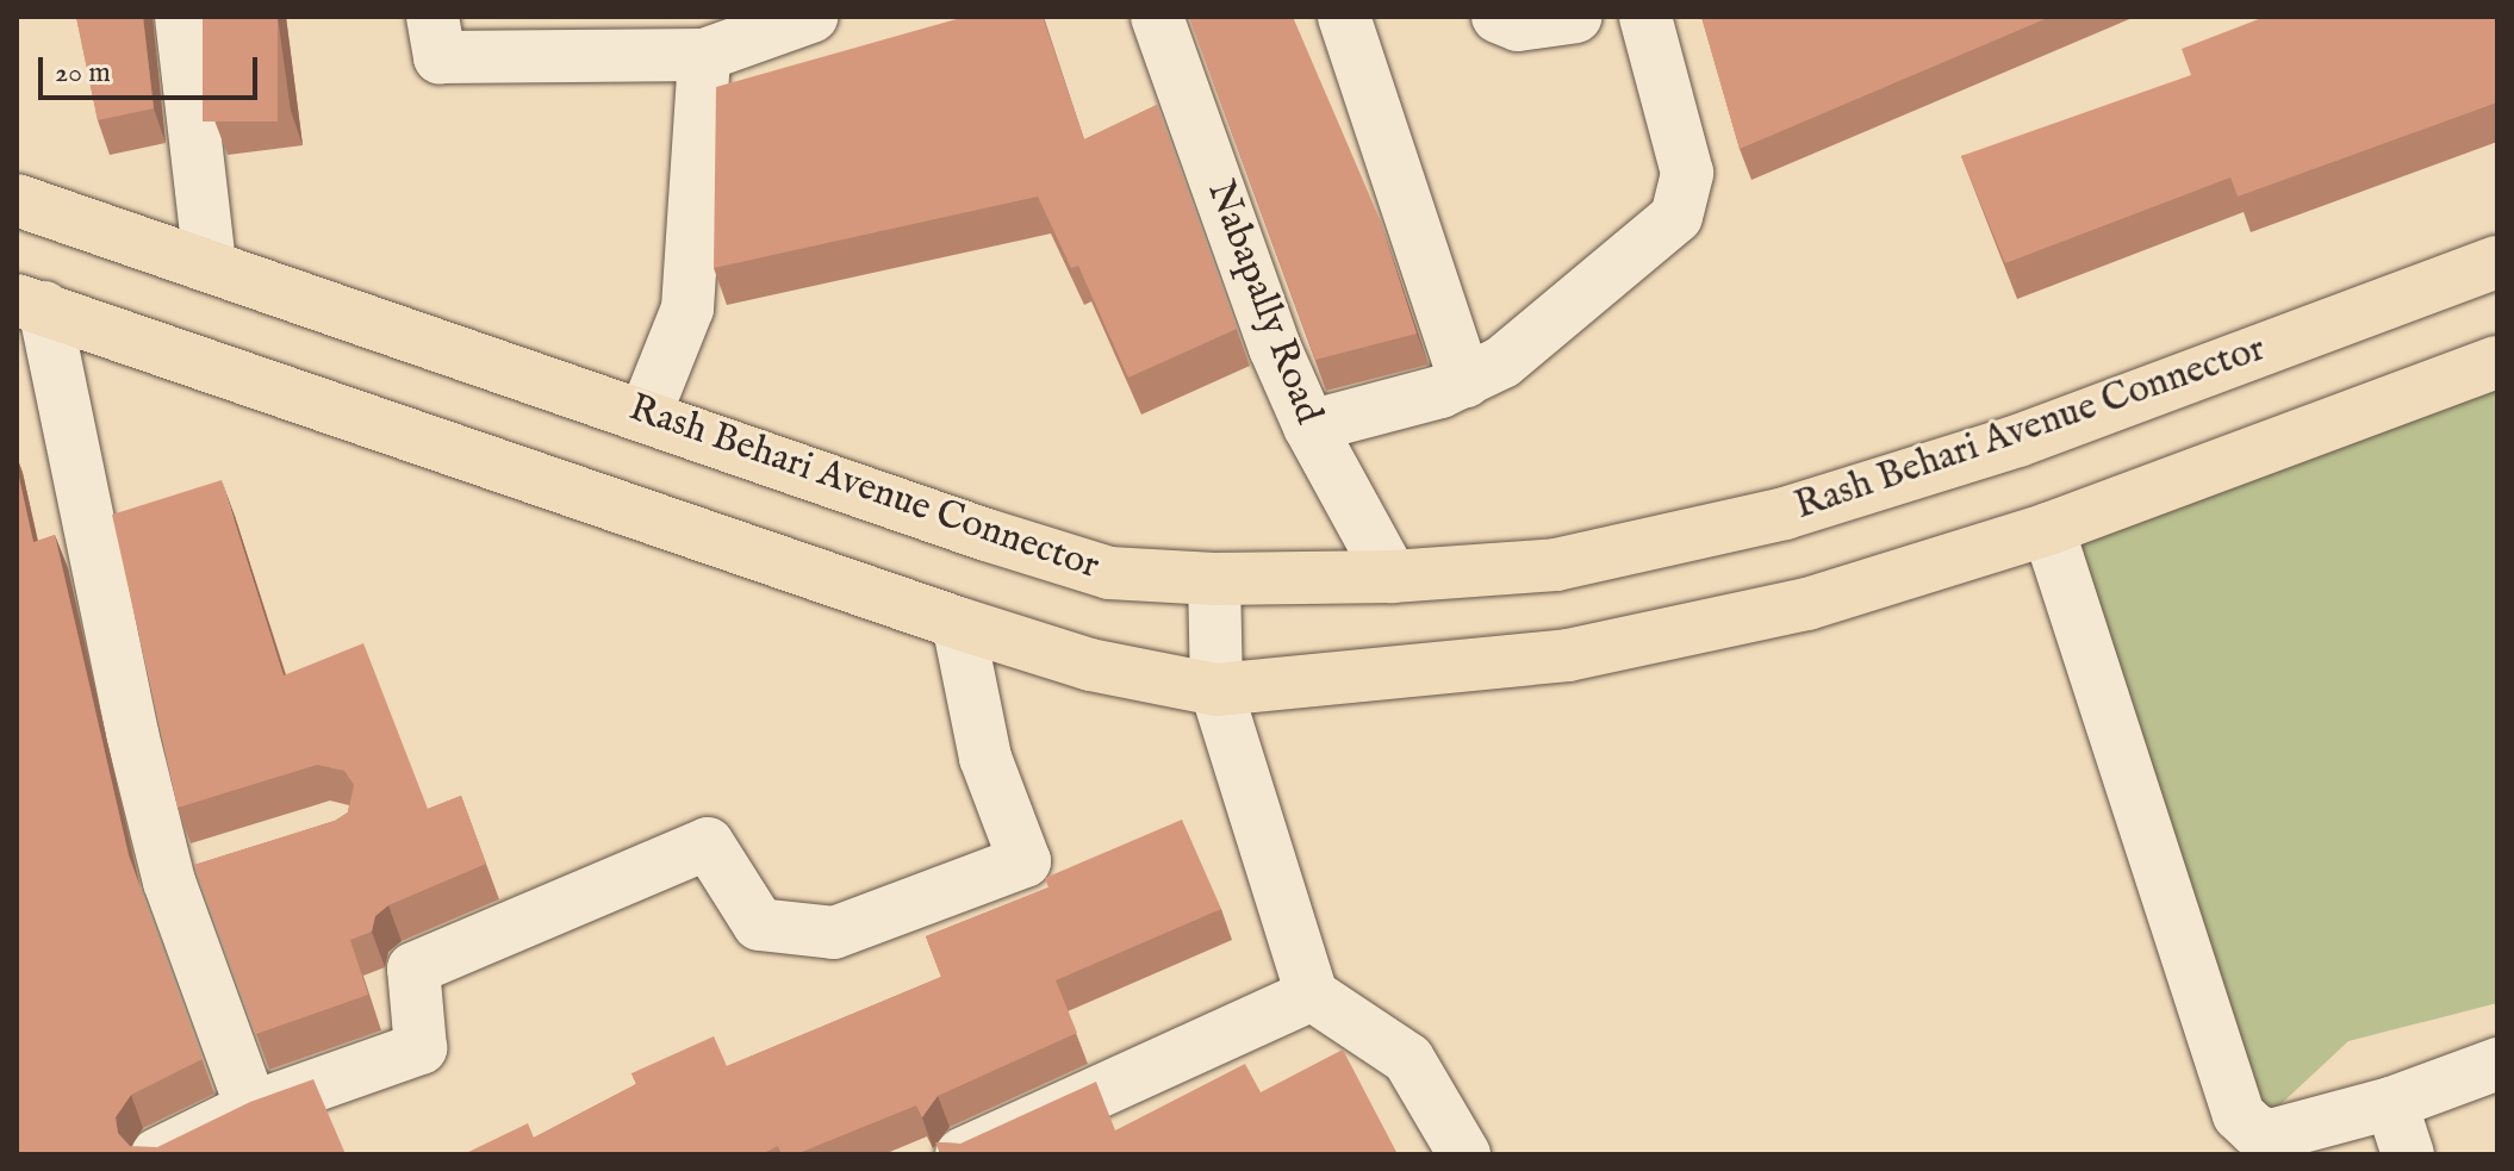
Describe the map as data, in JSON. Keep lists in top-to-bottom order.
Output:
{
  "streets": {
    "main road": ["Rash Behari Avenue Connector"],
    "street": ["Nabapally Road"]
  },
  "crossings": [
    ["Nabapally Road", "Rash Behari Avenue Connector"]
  ],
  "scale_bar": "20 m"
}
